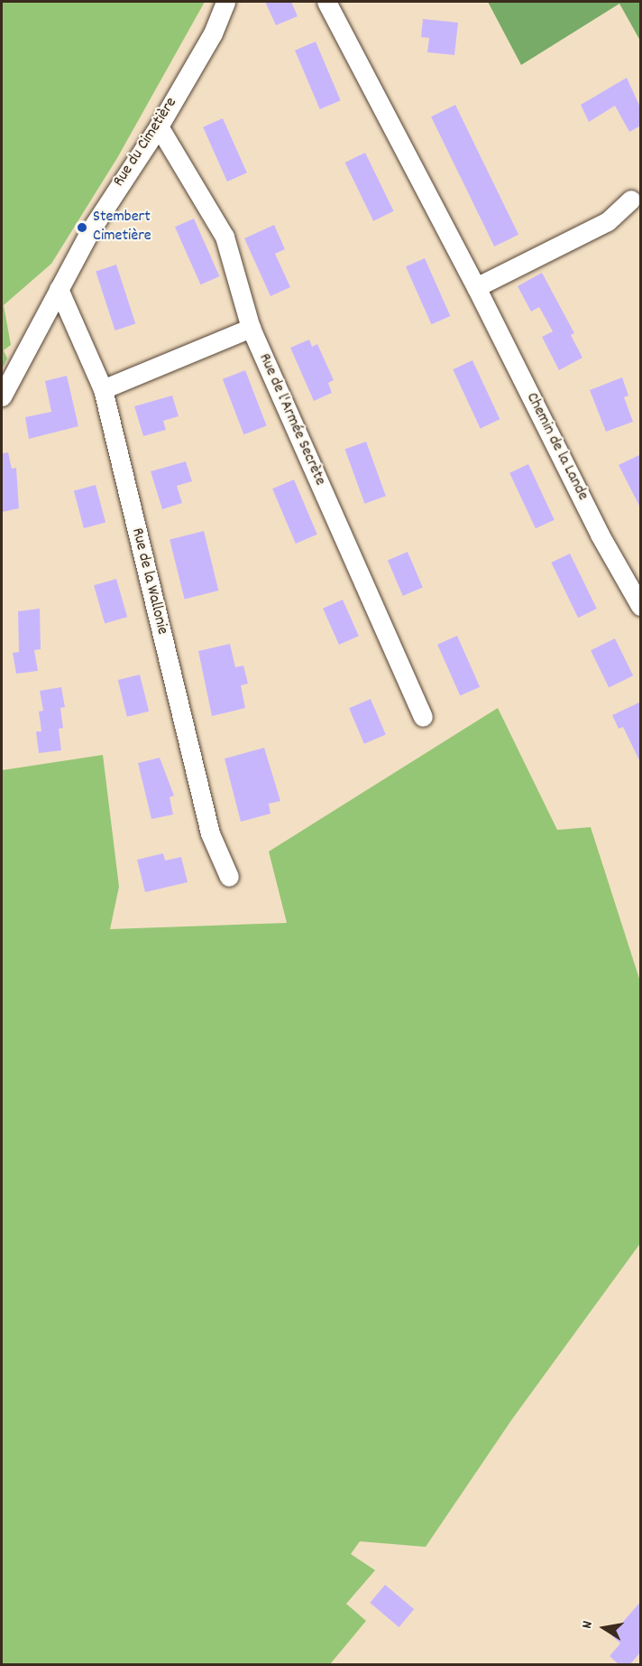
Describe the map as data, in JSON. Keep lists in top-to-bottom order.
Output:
{
  "streets": {
    "street": [
      "Rue du Cimetière",
      "Rue de l'Armée Secrète",
      "Chemin de la Lande",
      "Rue de la Wallonie"
    ]
  },
  "crossings": [
    ["Rue du Cimetière", "Rue de l'Armée Secrète"],
    ["Rue du Cimetière", "Rue de la Wallonie"]
  ],
  "places": ["Stembert Cimetière"],
  "north": "left"
}
